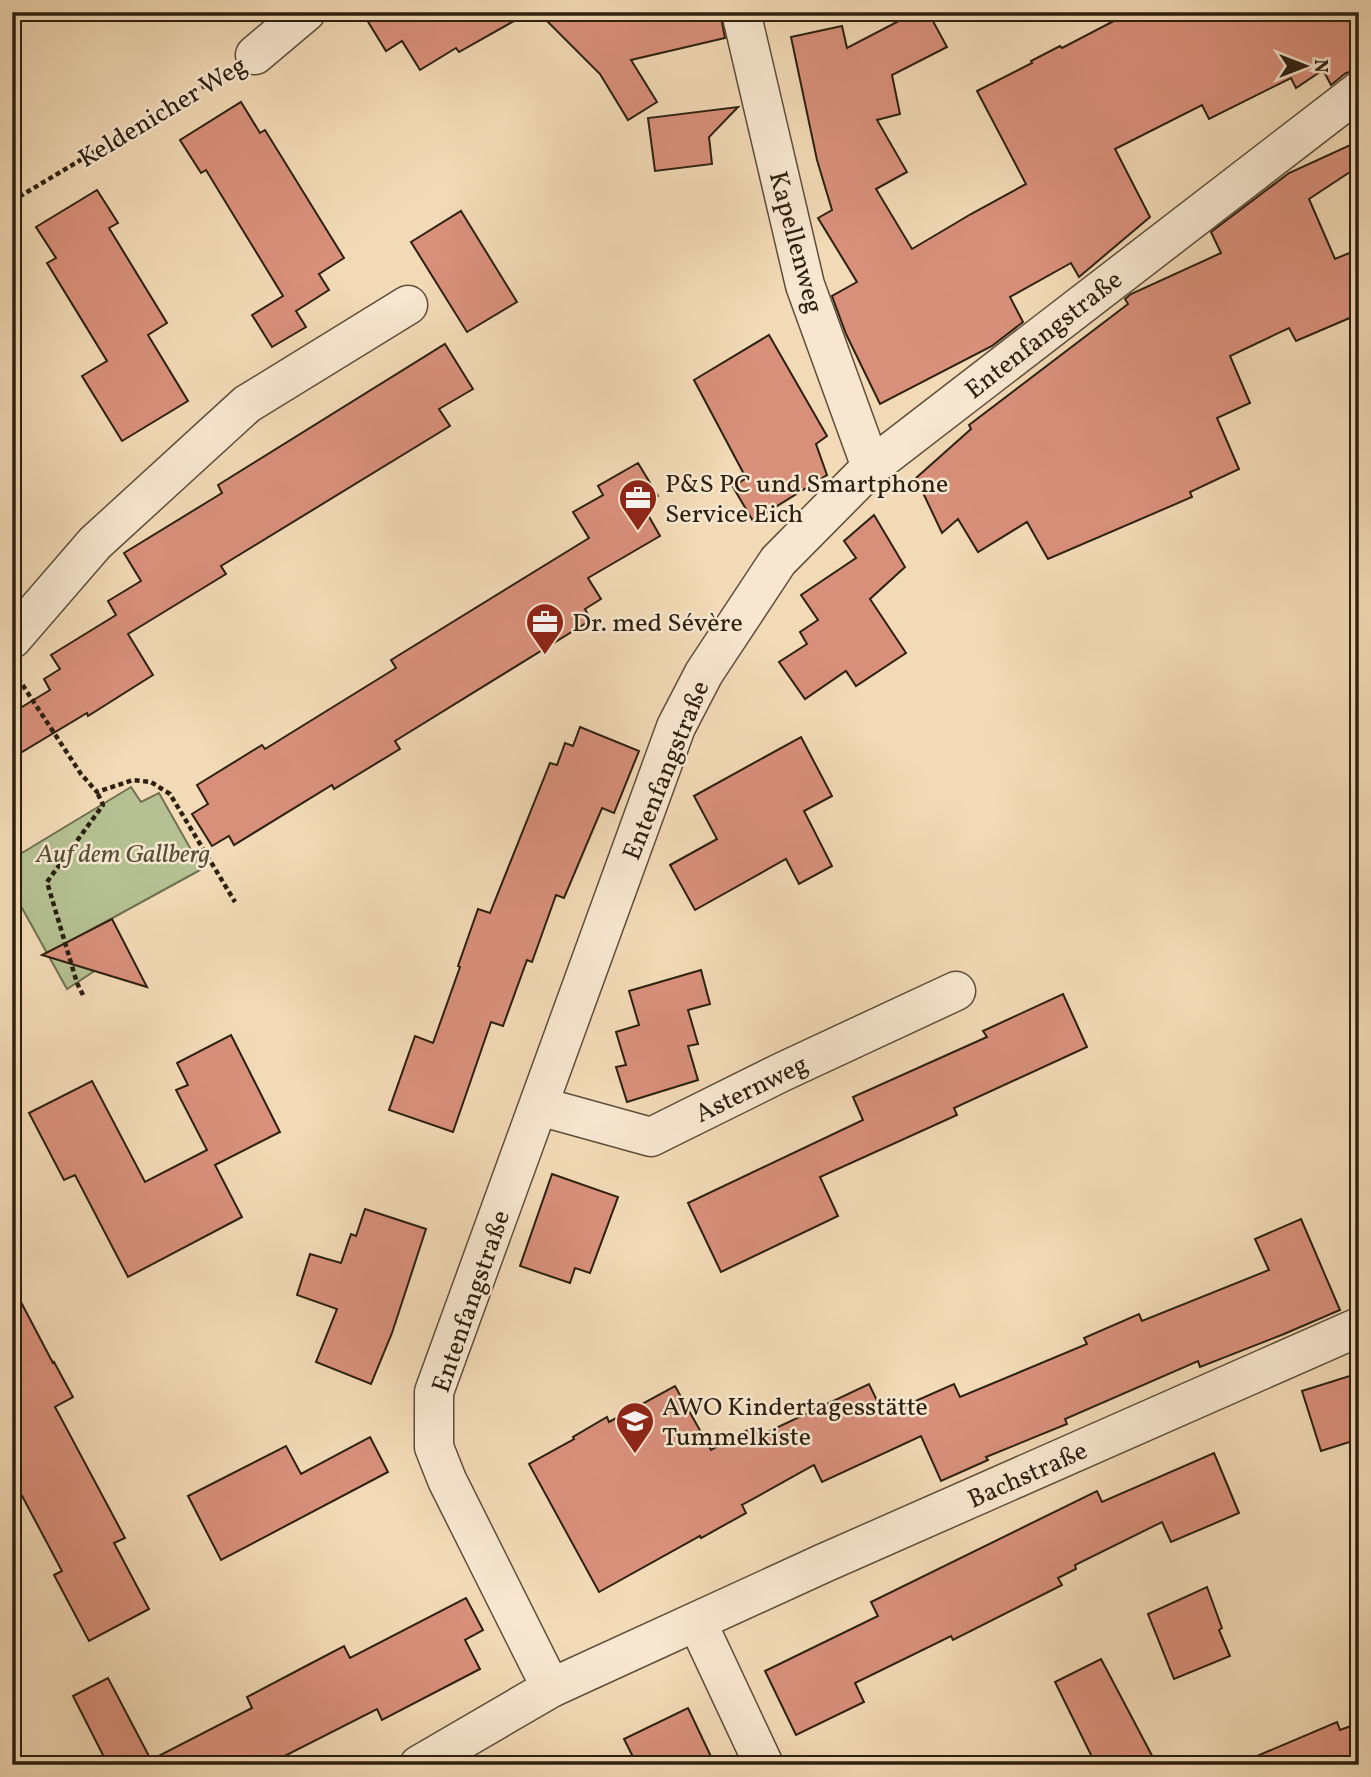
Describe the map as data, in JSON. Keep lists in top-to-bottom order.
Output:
{
  "streets": {
    "street": [
      "Keldenicher Weg",
      "Kapellenweg",
      "Entenfangstraße",
      "Asternweg",
      "Bachstraße"
    ]
  },
  "crossings": [
    ["Kapellenweg", "Entenfangstraße"],
    ["Entenfangstraße", "Asternweg"],
    ["Entenfangstraße", "Bachstraße"]
  ],
  "parks": ["Auf dem Gallberg"],
  "places": {
    "office": ["P&S PC und Smartphone Service Eich", "Dr. med Sévère"],
    "school or university": ["AWO Kindertagesstätte Tummelkiste"]
  },
  "north": "right"
}
